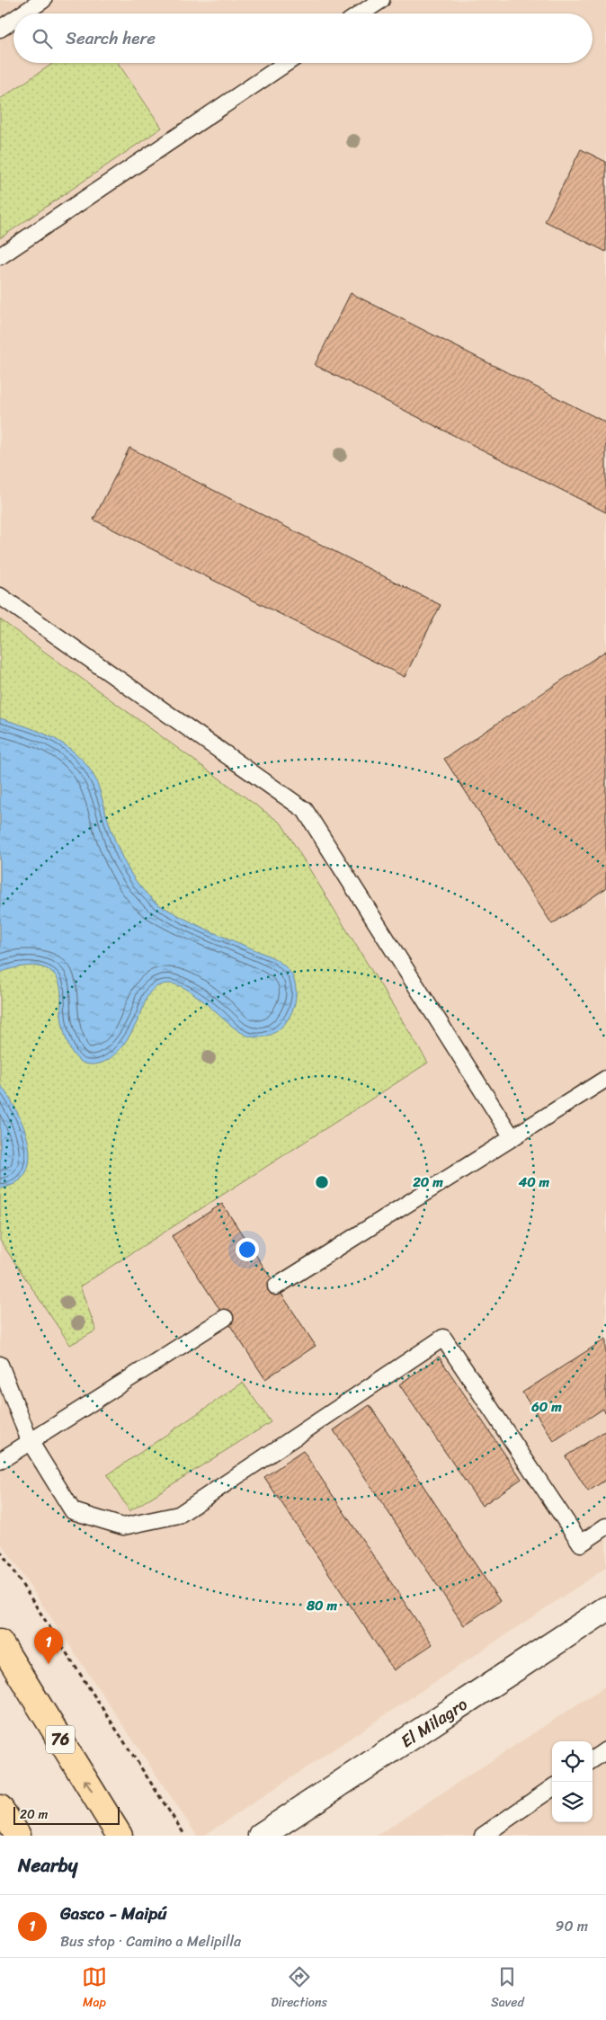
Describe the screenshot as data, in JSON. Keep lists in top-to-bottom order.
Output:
{
  "streets": {
    "main road": ["76"],
    "street": ["El Milagro"]
  },
  "scale_bar": "20 m",
  "page": {
    "search": "Search here",
    "pins": "1",
    "scale": "20 m",
    "heading": "Nearby",
    "list": [
      {
        "mark": "1",
        "name": "Gasco - Maipú",
        "note": "Bus stop · Camino a Melipilla",
        "value": "90 m"
      }
    ],
    "nav": ["Map", "Directions", "Saved"]
  },
  "rings": [
    "20 m",
    "40 m",
    "60 m",
    "80 m"
  ]
}
